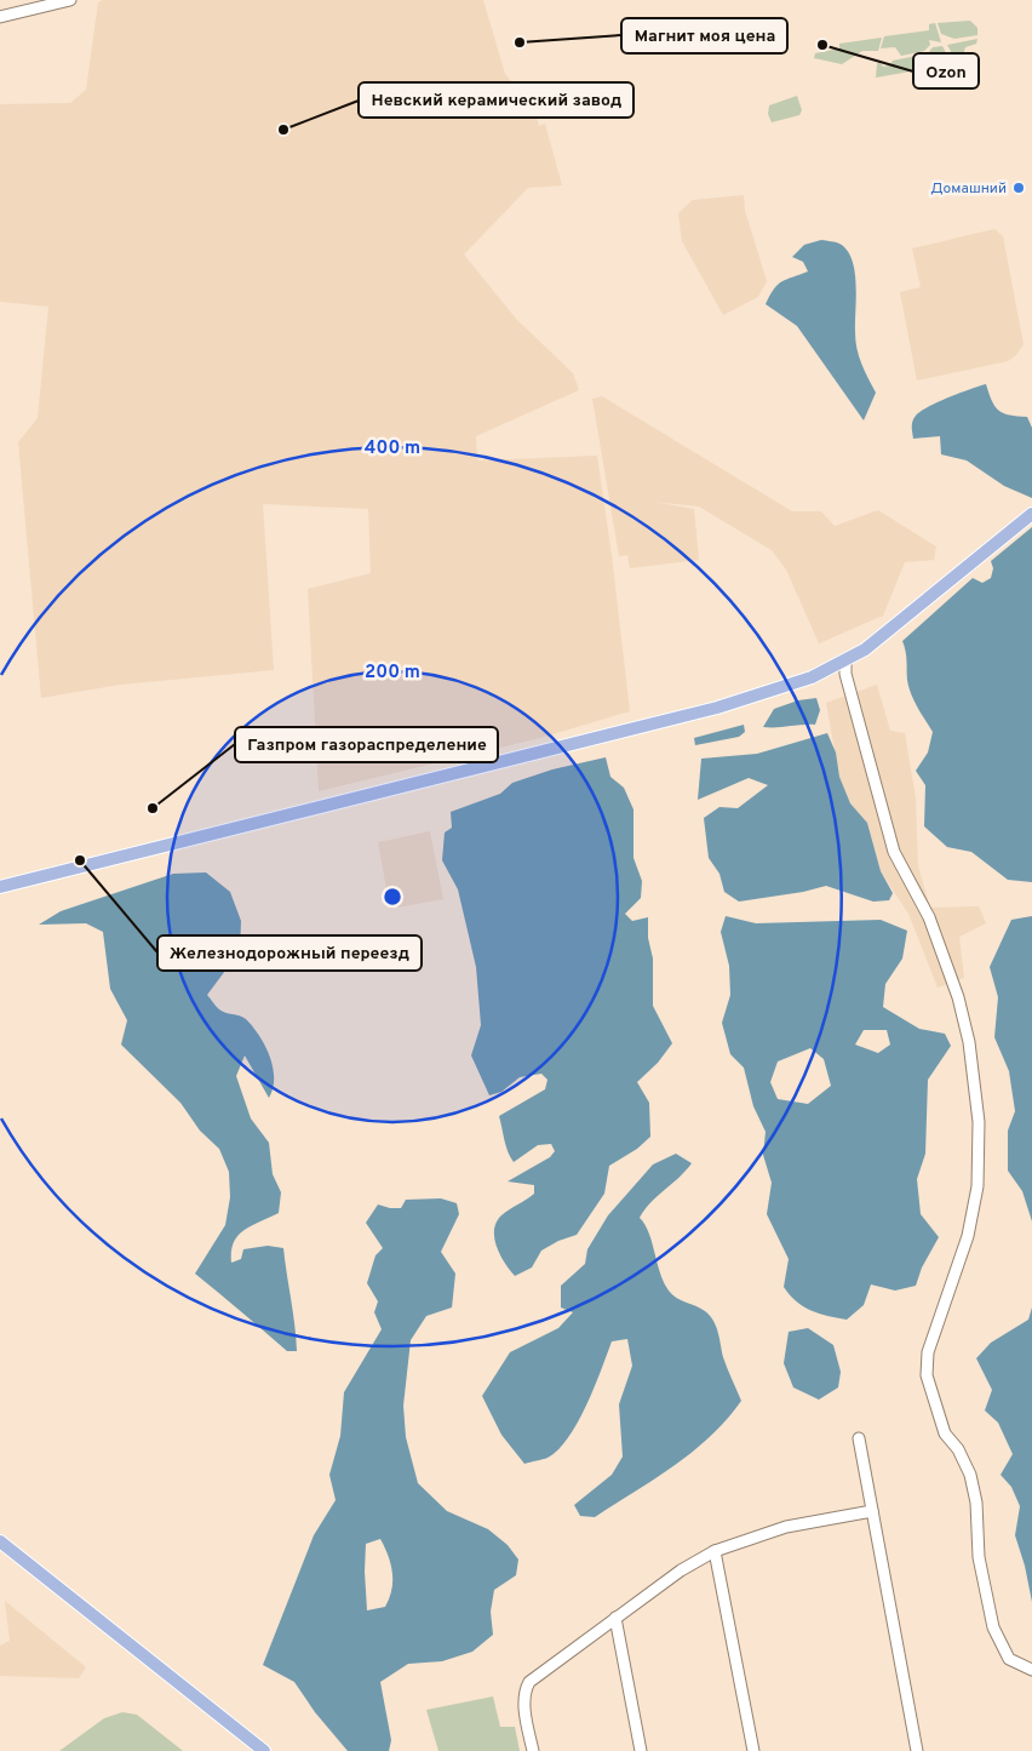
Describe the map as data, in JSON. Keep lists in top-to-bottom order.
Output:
{
  "places": [
    "Магнит моя цена",
    "Ozon",
    "Невский керамический завод",
    "Домашний",
    "Газпром газораспределение",
    "Железнодорожный переезд"
  ],
  "rings": ["400 m", "200 m"]
}
